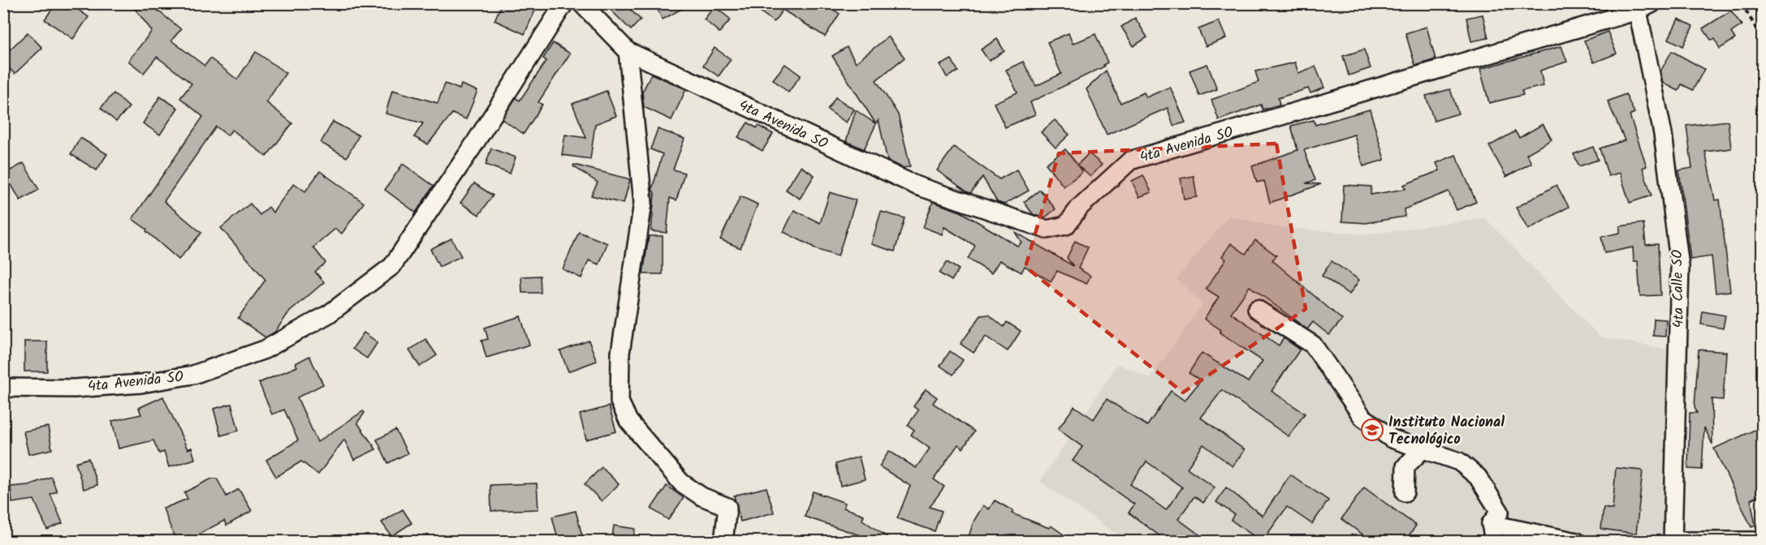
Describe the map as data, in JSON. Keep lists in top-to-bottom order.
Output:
{
  "streets": {
    "street": ["4ta Avenida SO", "4ta Calle SO"]
  },
  "crossings": [
    ["4ta Avenida SO", "4ta Calle SO"]
  ],
  "places": {
    "school or university": ["Instituto Nacional Tecnológico"]
  }
}
